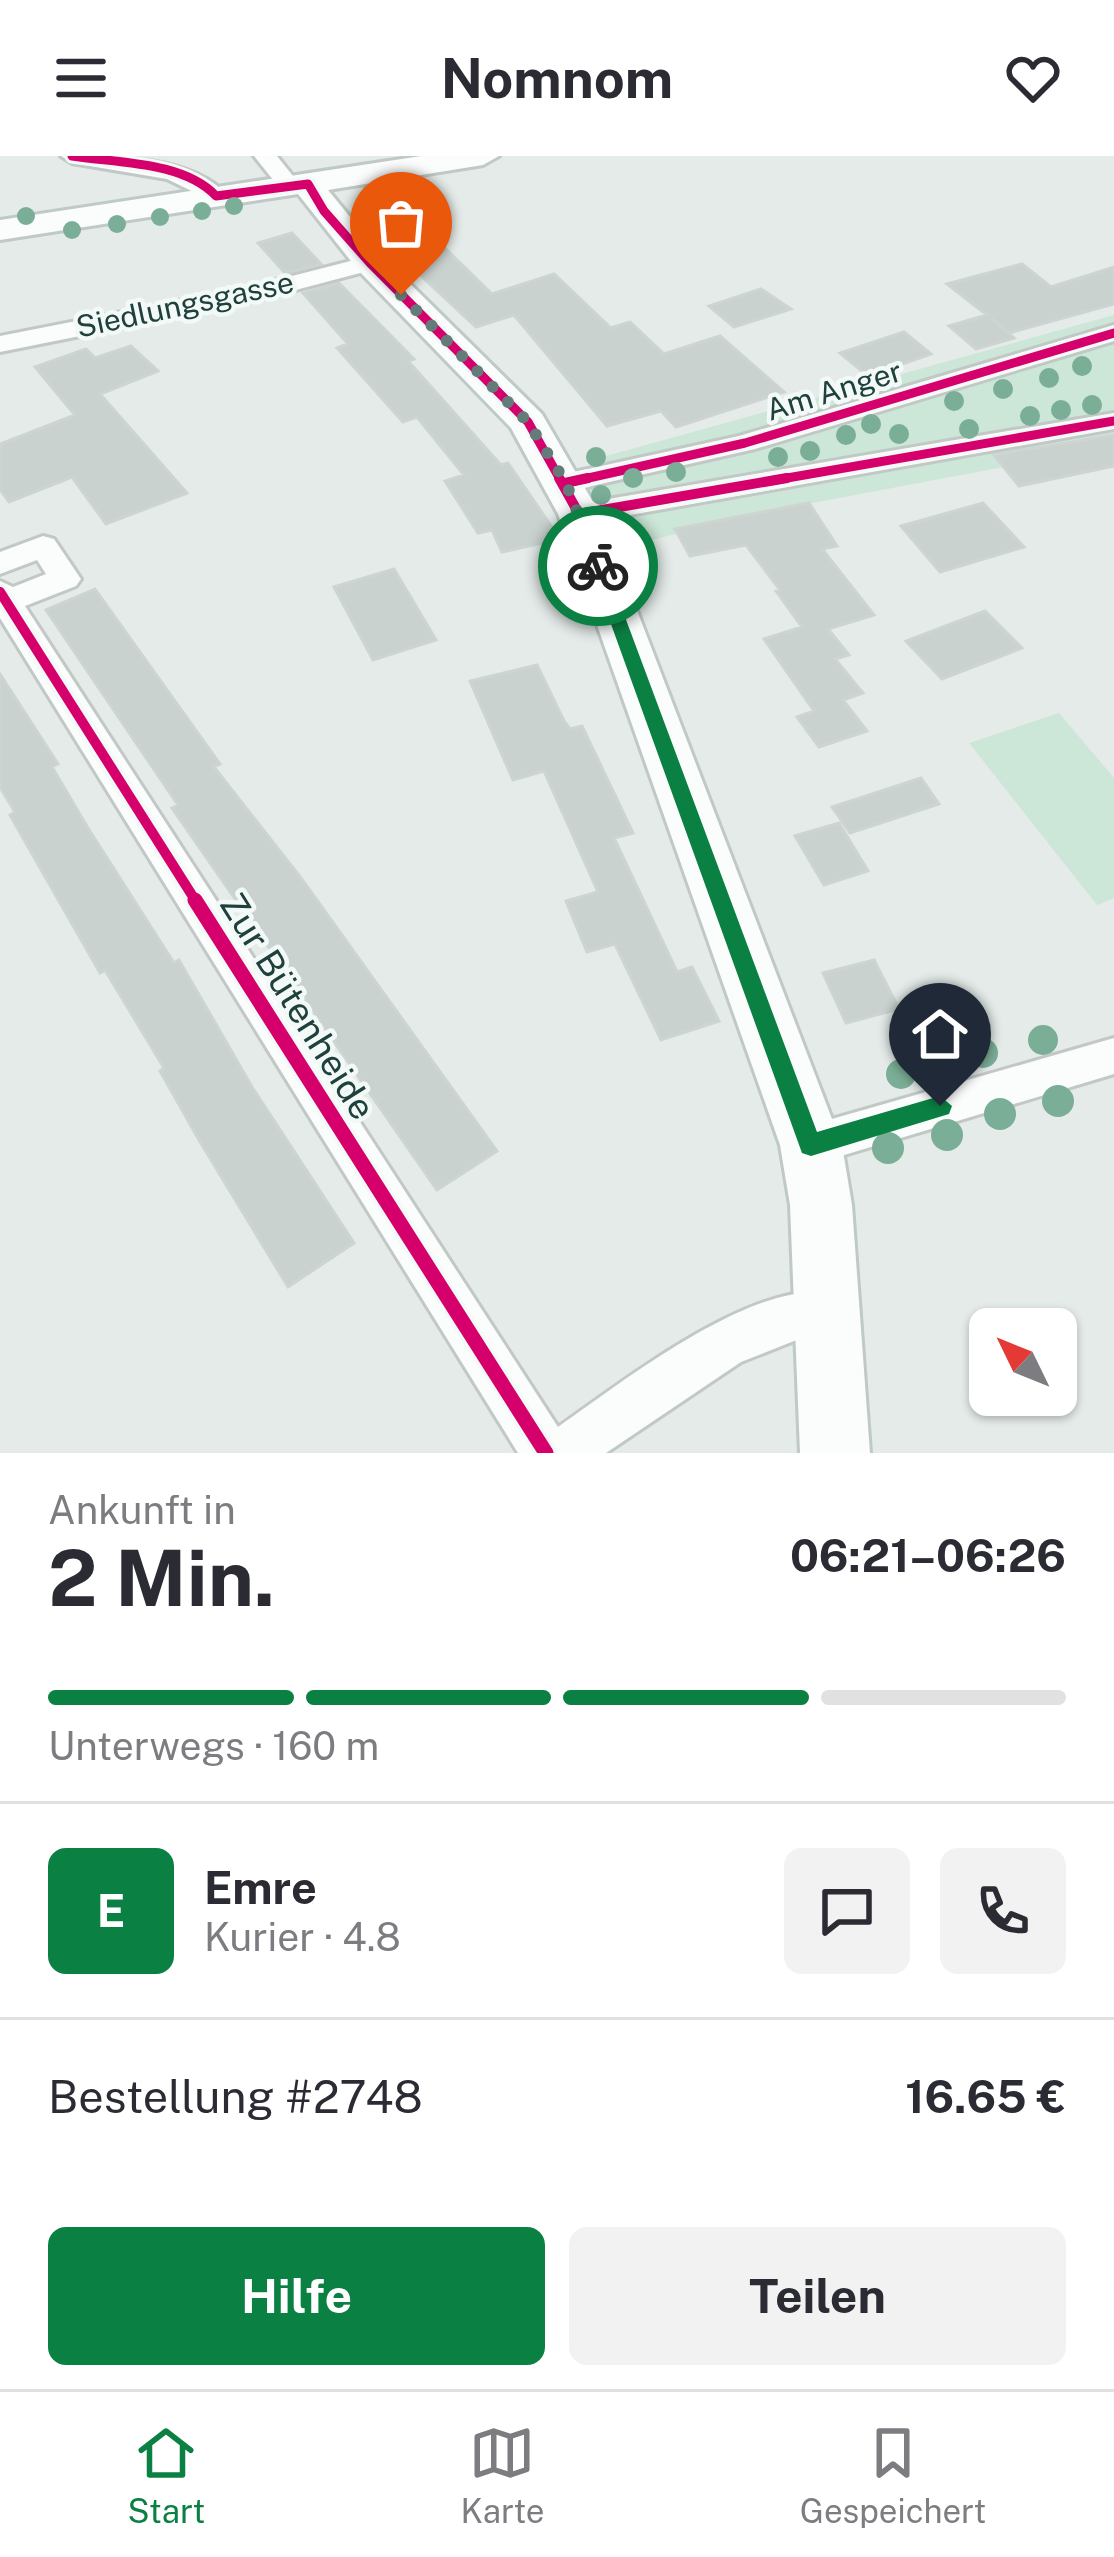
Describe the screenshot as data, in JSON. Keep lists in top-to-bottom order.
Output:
{
  "streets": {
    "street": ["Siedlungsgasse", "Am Anger", "Zur Bütenheide"]
  },
  "north": "top left",
  "page": {
    "header": "Nomnom",
    "heading": ["2 Min.", "Ankunft in", "06:21–06:26"],
    "panel": [
      "Emre",
      "Kurier · 4.8",
      "Bestellung #2748",
      "16.65 €"
    ],
    "bar": "Unterwegs · 160 m",
    "round": "E",
    "buttons": ["Hilfe", "Teilen"],
    "tabs": ["Start", "Karte", "Gespeichert"]
  }
}
